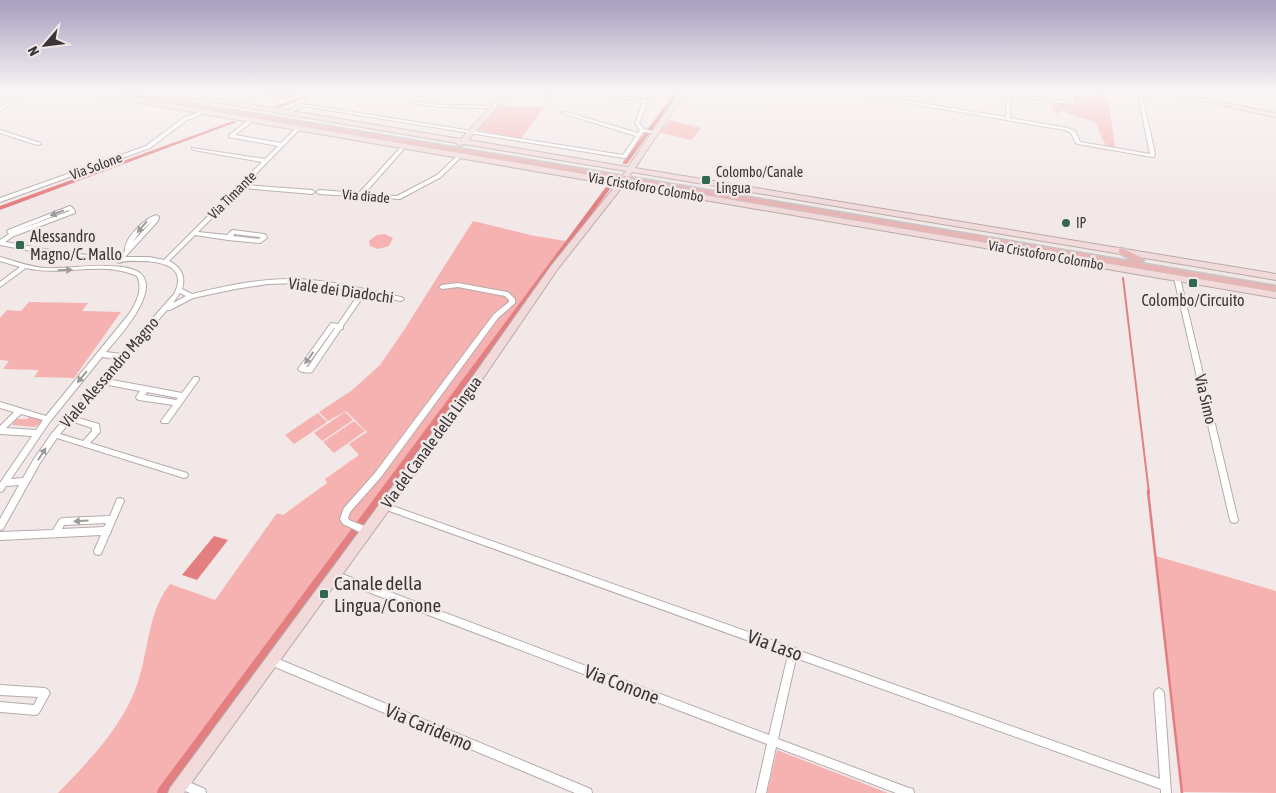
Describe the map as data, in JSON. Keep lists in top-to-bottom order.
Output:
{
  "streets": {
    "main road": ["Via Cristoforo Colombo"],
    "street": [
      "Via Solone",
      "Via Timante",
      "Via diade",
      "Viale dei Diadochi",
      "Viale Alessandro Magno",
      "Via Simo",
      "Via del Canale della Lingua",
      "Via Laso",
      "Via Conone",
      "Via Caridemo"
    ]
  },
  "crossings": [
    ["Via Cristoforo Colombo", "Via Timante"],
    ["Via Cristoforo Colombo", "Via diade"],
    ["Via Cristoforo Colombo", "Via Simo"],
    ["Via Cristoforo Colombo", "Via del Canale della Lingua"],
    ["Viale dei Diadochi", "Viale Alessandro Magno"],
    ["Via del Canale della Lingua", "Via Laso"],
    ["Via del Canale della Lingua", "Via Conone"],
    ["Via del Canale della Lingua", "Via Caridemo"]
  ],
  "places": {
    "transit": [
      "Colombo/Canale Lingua",
      "Alessandro Magno/C. Mallo",
      "Colombo/Circuito",
      "Canale della Lingua/Conone"
    ],
    "other": ["IP"]
  },
  "north": "bottom left"
}
